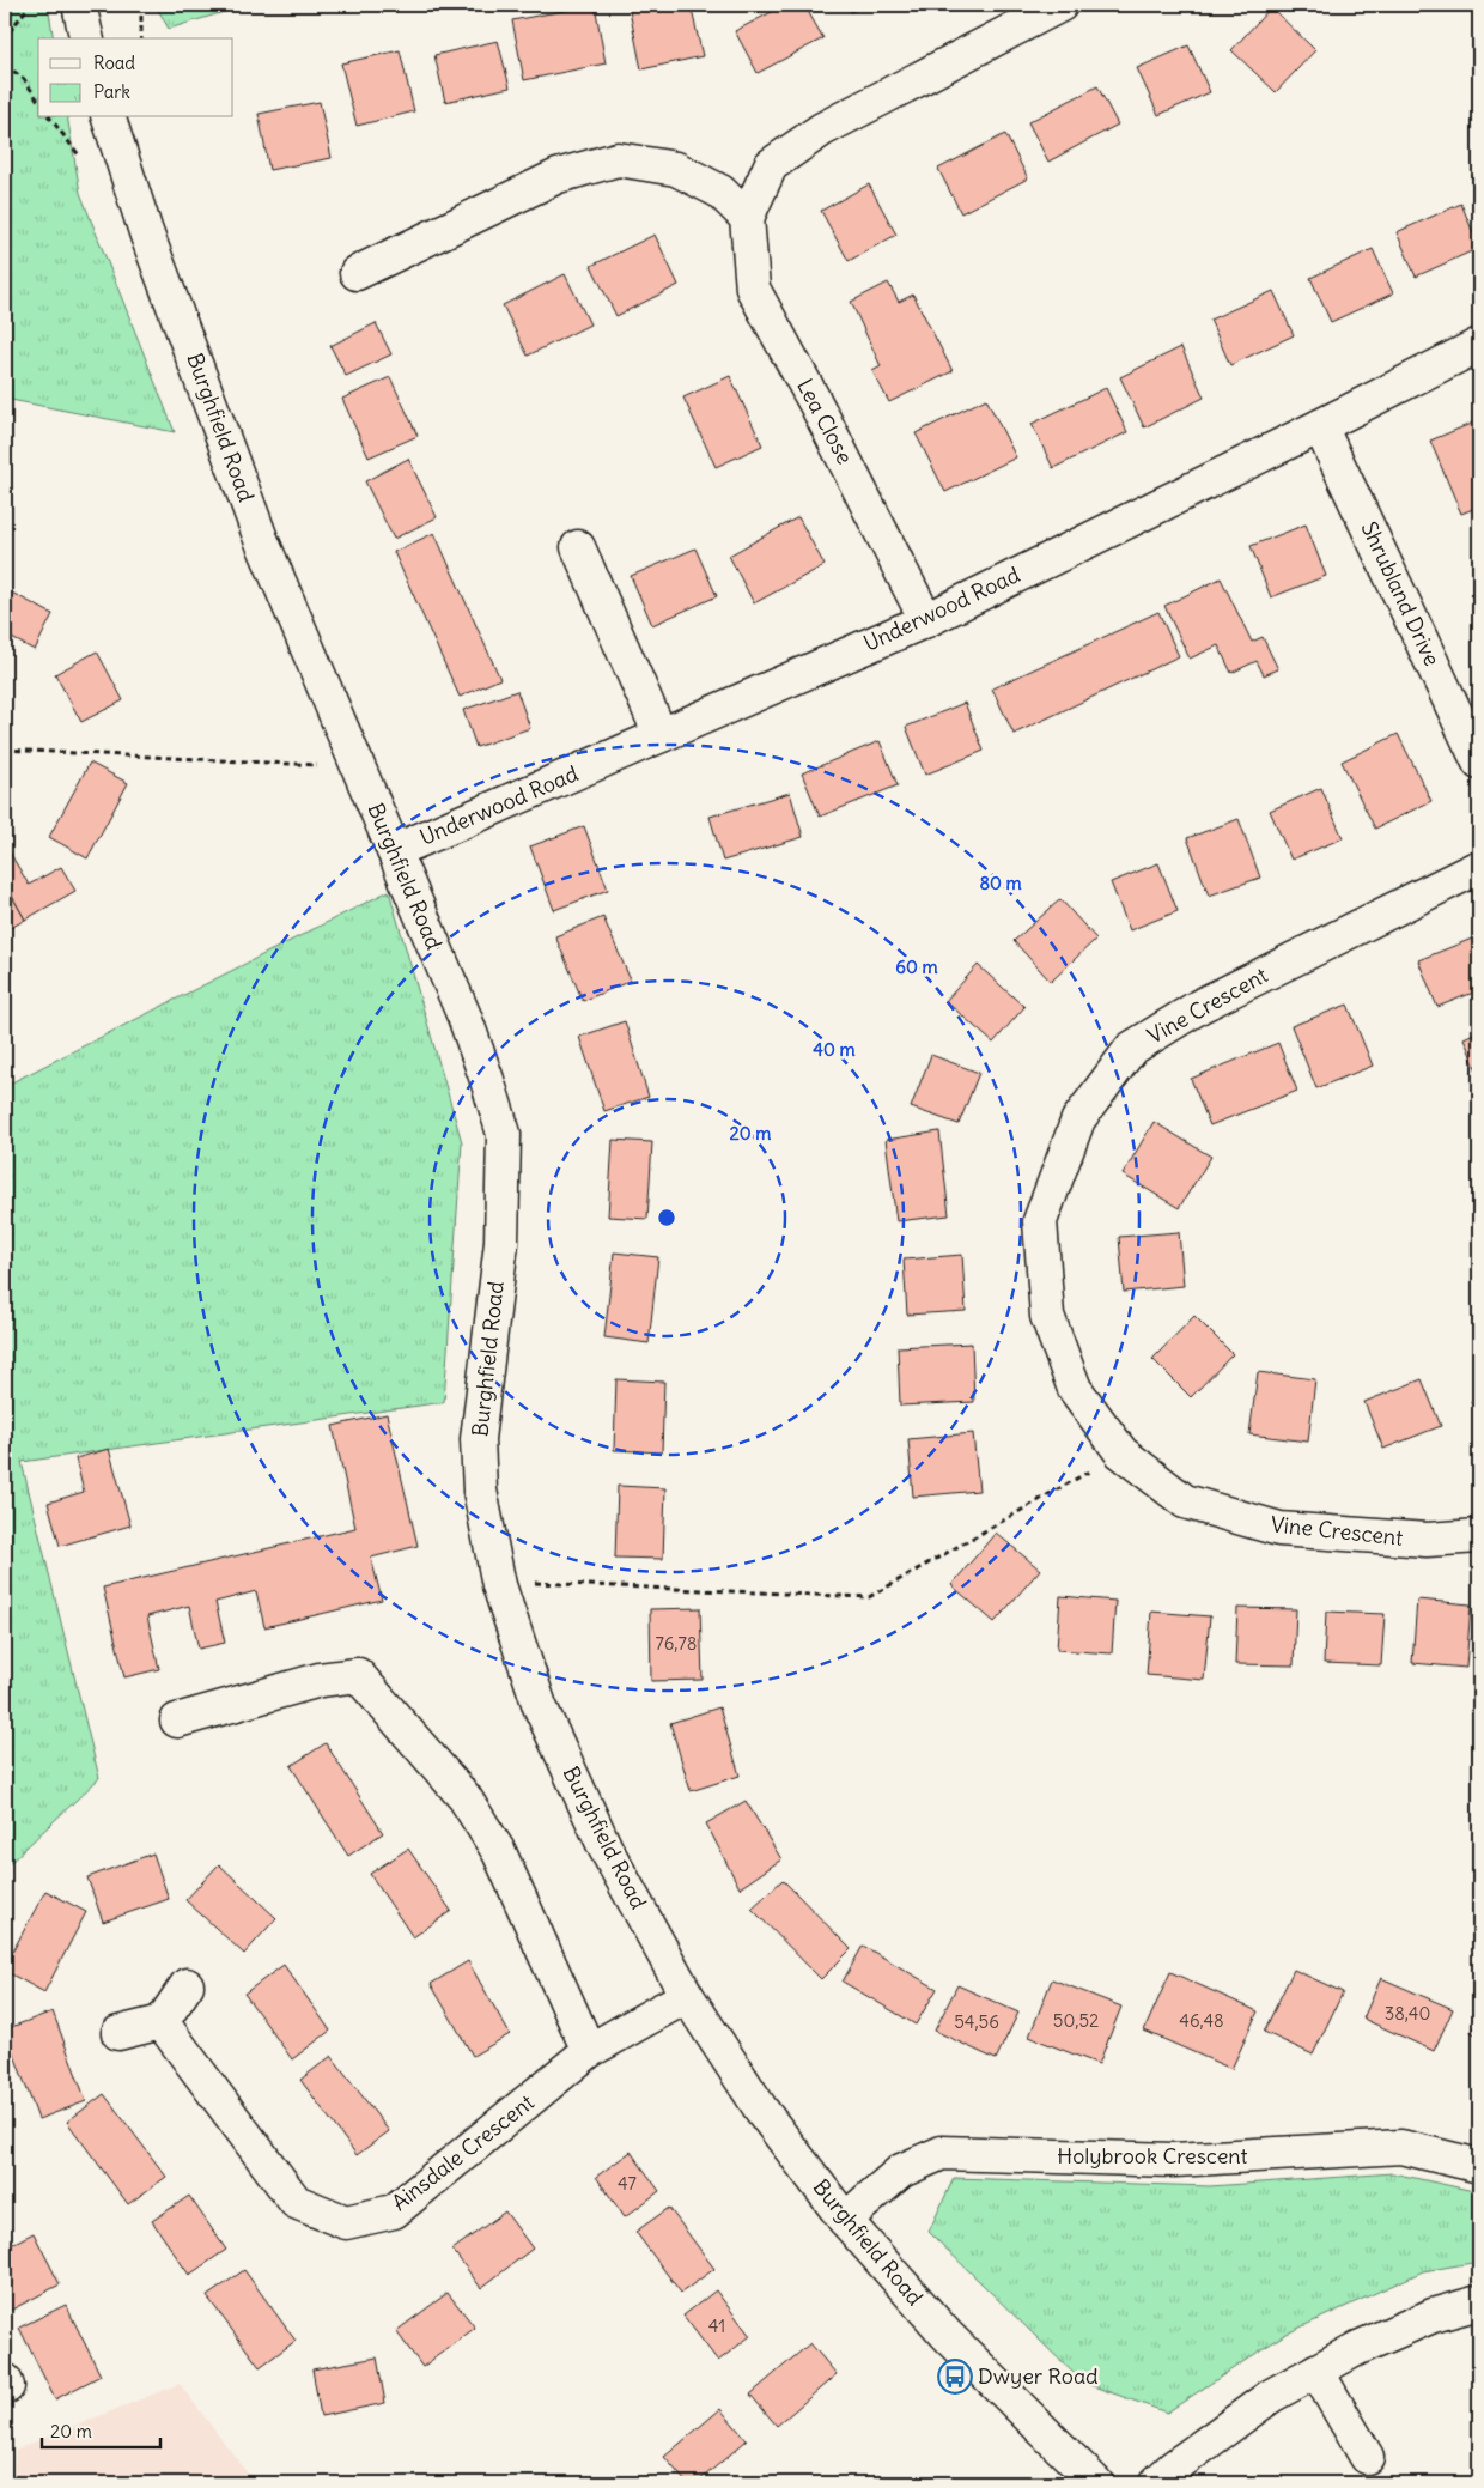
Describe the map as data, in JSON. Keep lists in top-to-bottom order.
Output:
{
  "streets": {
    "street": [
      "Lea Close",
      "Burghfield Road",
      "Shrubland Drive",
      "Underwood Road",
      "Vine Crescent",
      "Ainsdale Crescent",
      "Holybrook Crescent"
    ]
  },
  "crossings": [
    ["Lea Close", "Underwood Road"],
    ["Burghfield Road", "Underwood Road"],
    ["Burghfield Road", "Ainsdale Crescent"],
    ["Burghfield Road", "Holybrook Crescent"],
    ["Shrubland Drive", "Underwood Road"]
  ],
  "places": {
    "bus stop": ["Dwyer Road"]
  },
  "house_numbers": [
    "76,78",
    "38,40",
    "50,52",
    "46,48",
    "54,56",
    "47",
    "41"
  ],
  "legend": ["Road", "Park"],
  "scale_bar": "20 m",
  "rings": [
    "80 m",
    "60 m",
    "40 m",
    "20 m"
  ]
}
